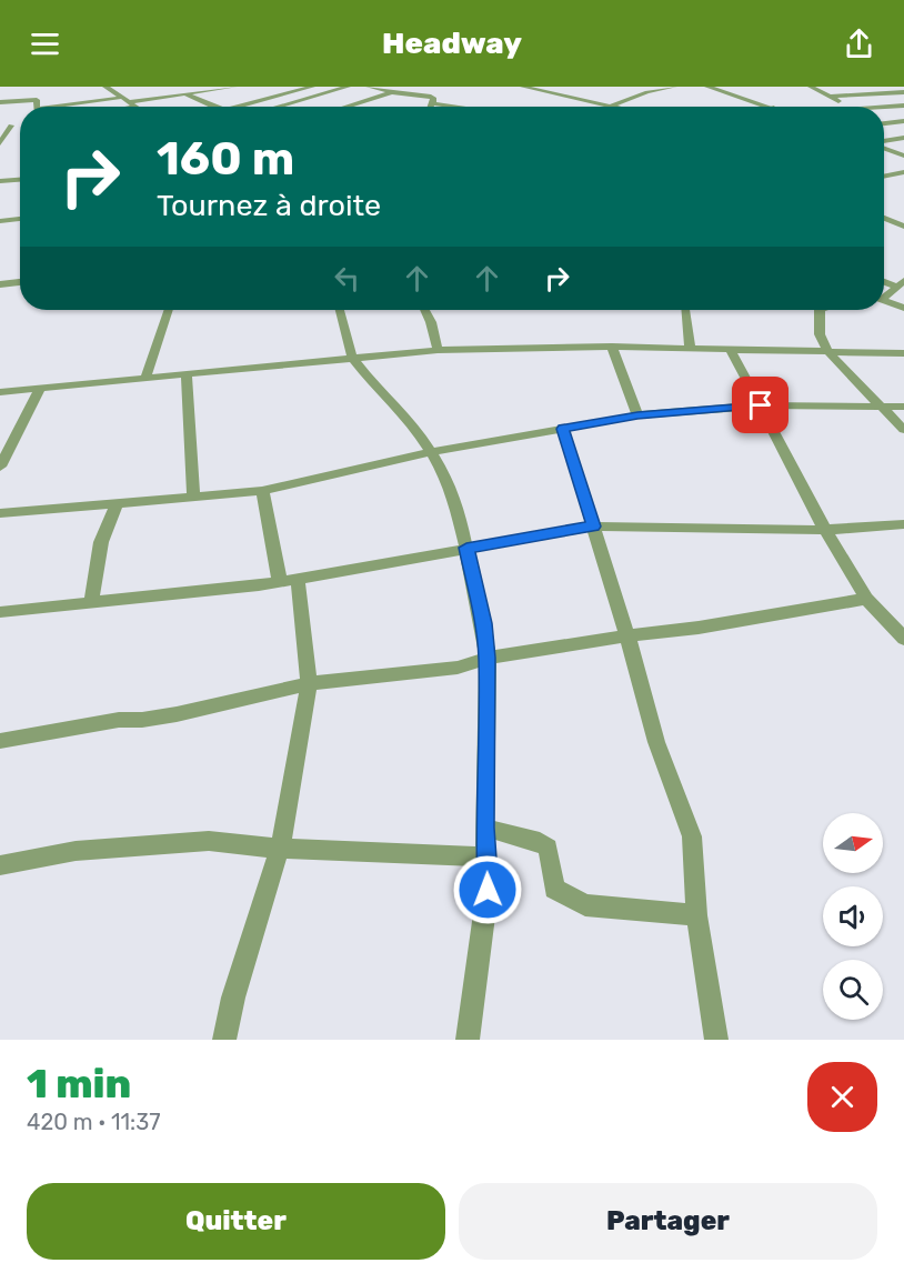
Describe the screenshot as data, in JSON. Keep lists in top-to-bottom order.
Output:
{
  "north": "right",
  "page": {
    "header": "Headway",
    "turn": ["160 m", "Tournez à droite"],
    "heading": ["1 min", "420 m · 11:37"],
    "buttons": ["Quitter", "Partager"]
  }
}
